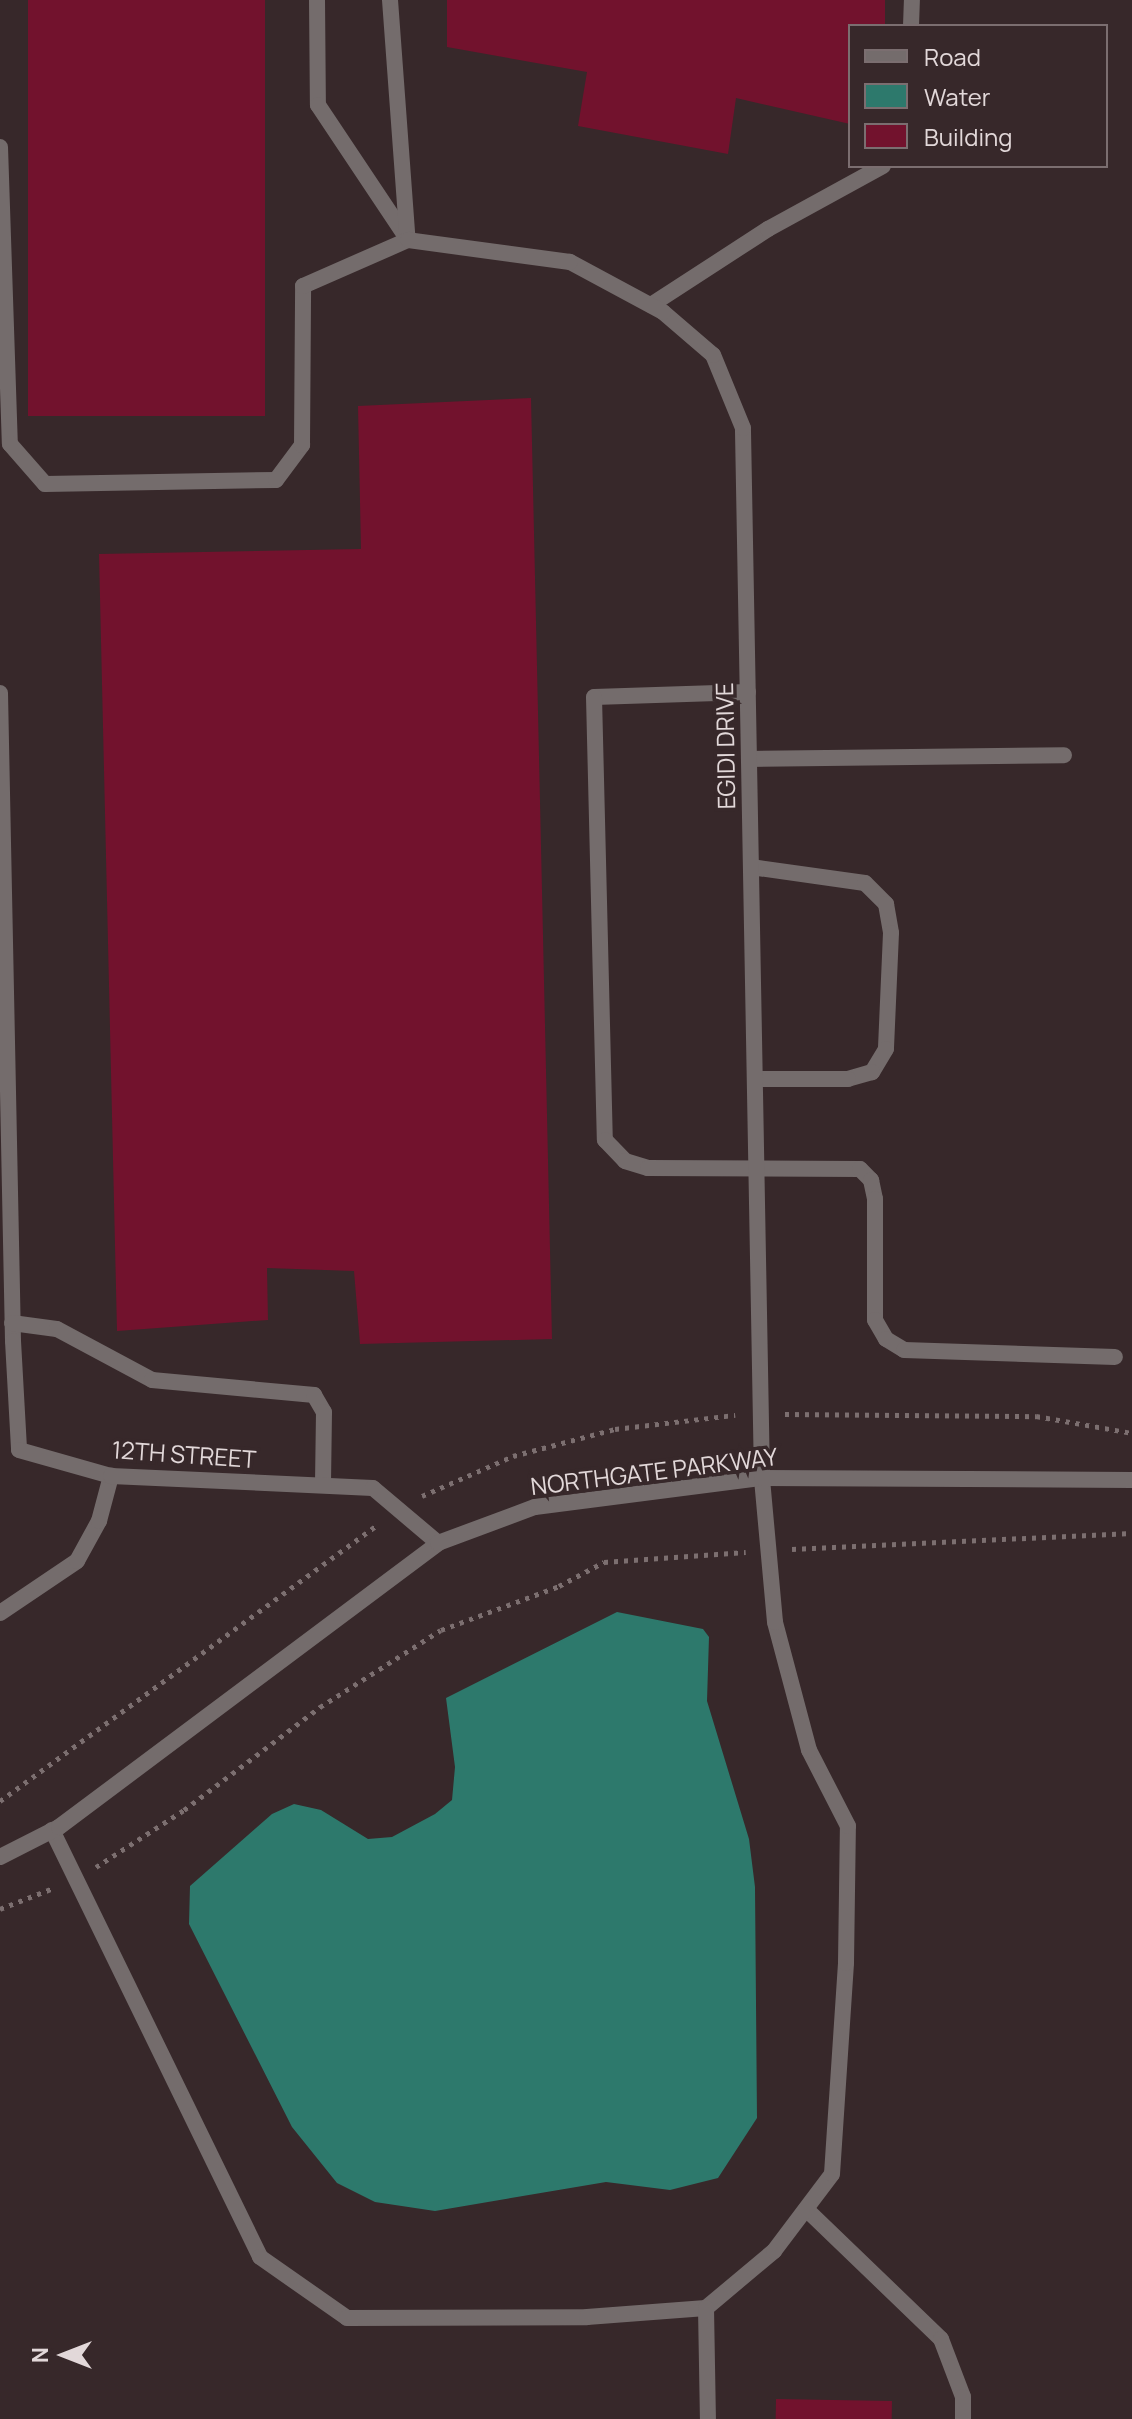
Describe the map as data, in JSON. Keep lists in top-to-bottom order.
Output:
{
  "streets": {
    "street": ["EGIDI DRIVE", "12TH STREET", "NORTHGATE PARKWAY"]
  },
  "crossings": [
    ["EGIDI DRIVE", "NORTHGATE PARKWAY"],
    ["12TH STREET", "NORTHGATE PARKWAY"]
  ],
  "legend": ["Road", "Water", "Building"],
  "north": "left"
}
